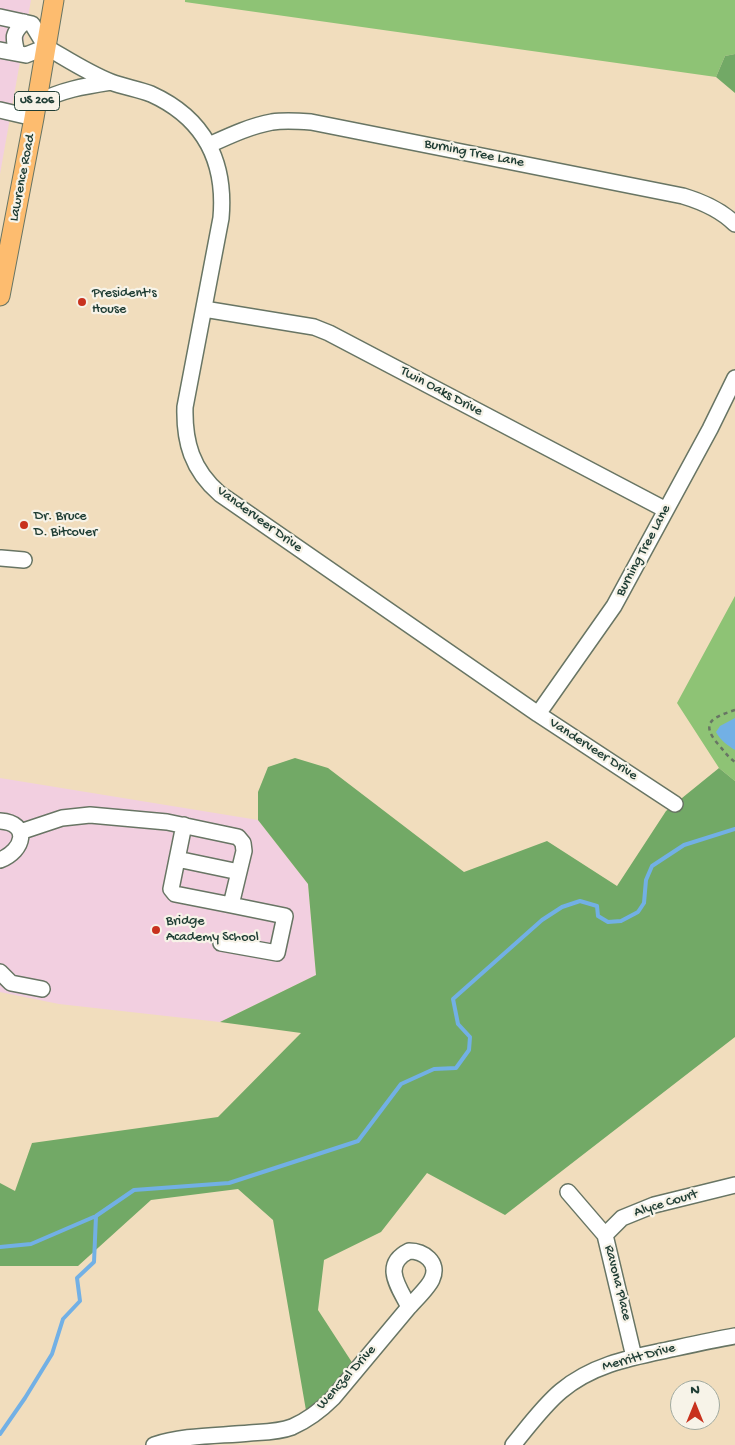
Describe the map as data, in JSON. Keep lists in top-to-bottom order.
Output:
{
  "streets": {
    "main road": ["US 206", "Lawrence Road"],
    "street": [
      "Burning Tree Lane",
      "Twin Oaks Drive",
      "Vanderveer Drive",
      "Alyce Court",
      "Ravona Place",
      "Merritt Drive",
      "Wenczel Drive"
    ]
  },
  "crossings": [
    ["Burning Tree Lane", "Twin Oaks Drive"],
    ["Burning Tree Lane", "Vanderveer Drive"],
    ["Lawrence Road", "Vanderveer Drive"],
    ["Twin Oaks Drive", "Vanderveer Drive"],
    ["Alyce Court", "Ravona Place"],
    ["Ravona Place", "Merritt Drive"]
  ],
  "places": ["President's House", "Dr. Bruce D. Bitcover", "Bridge Academy School"],
  "north": "top"
}
